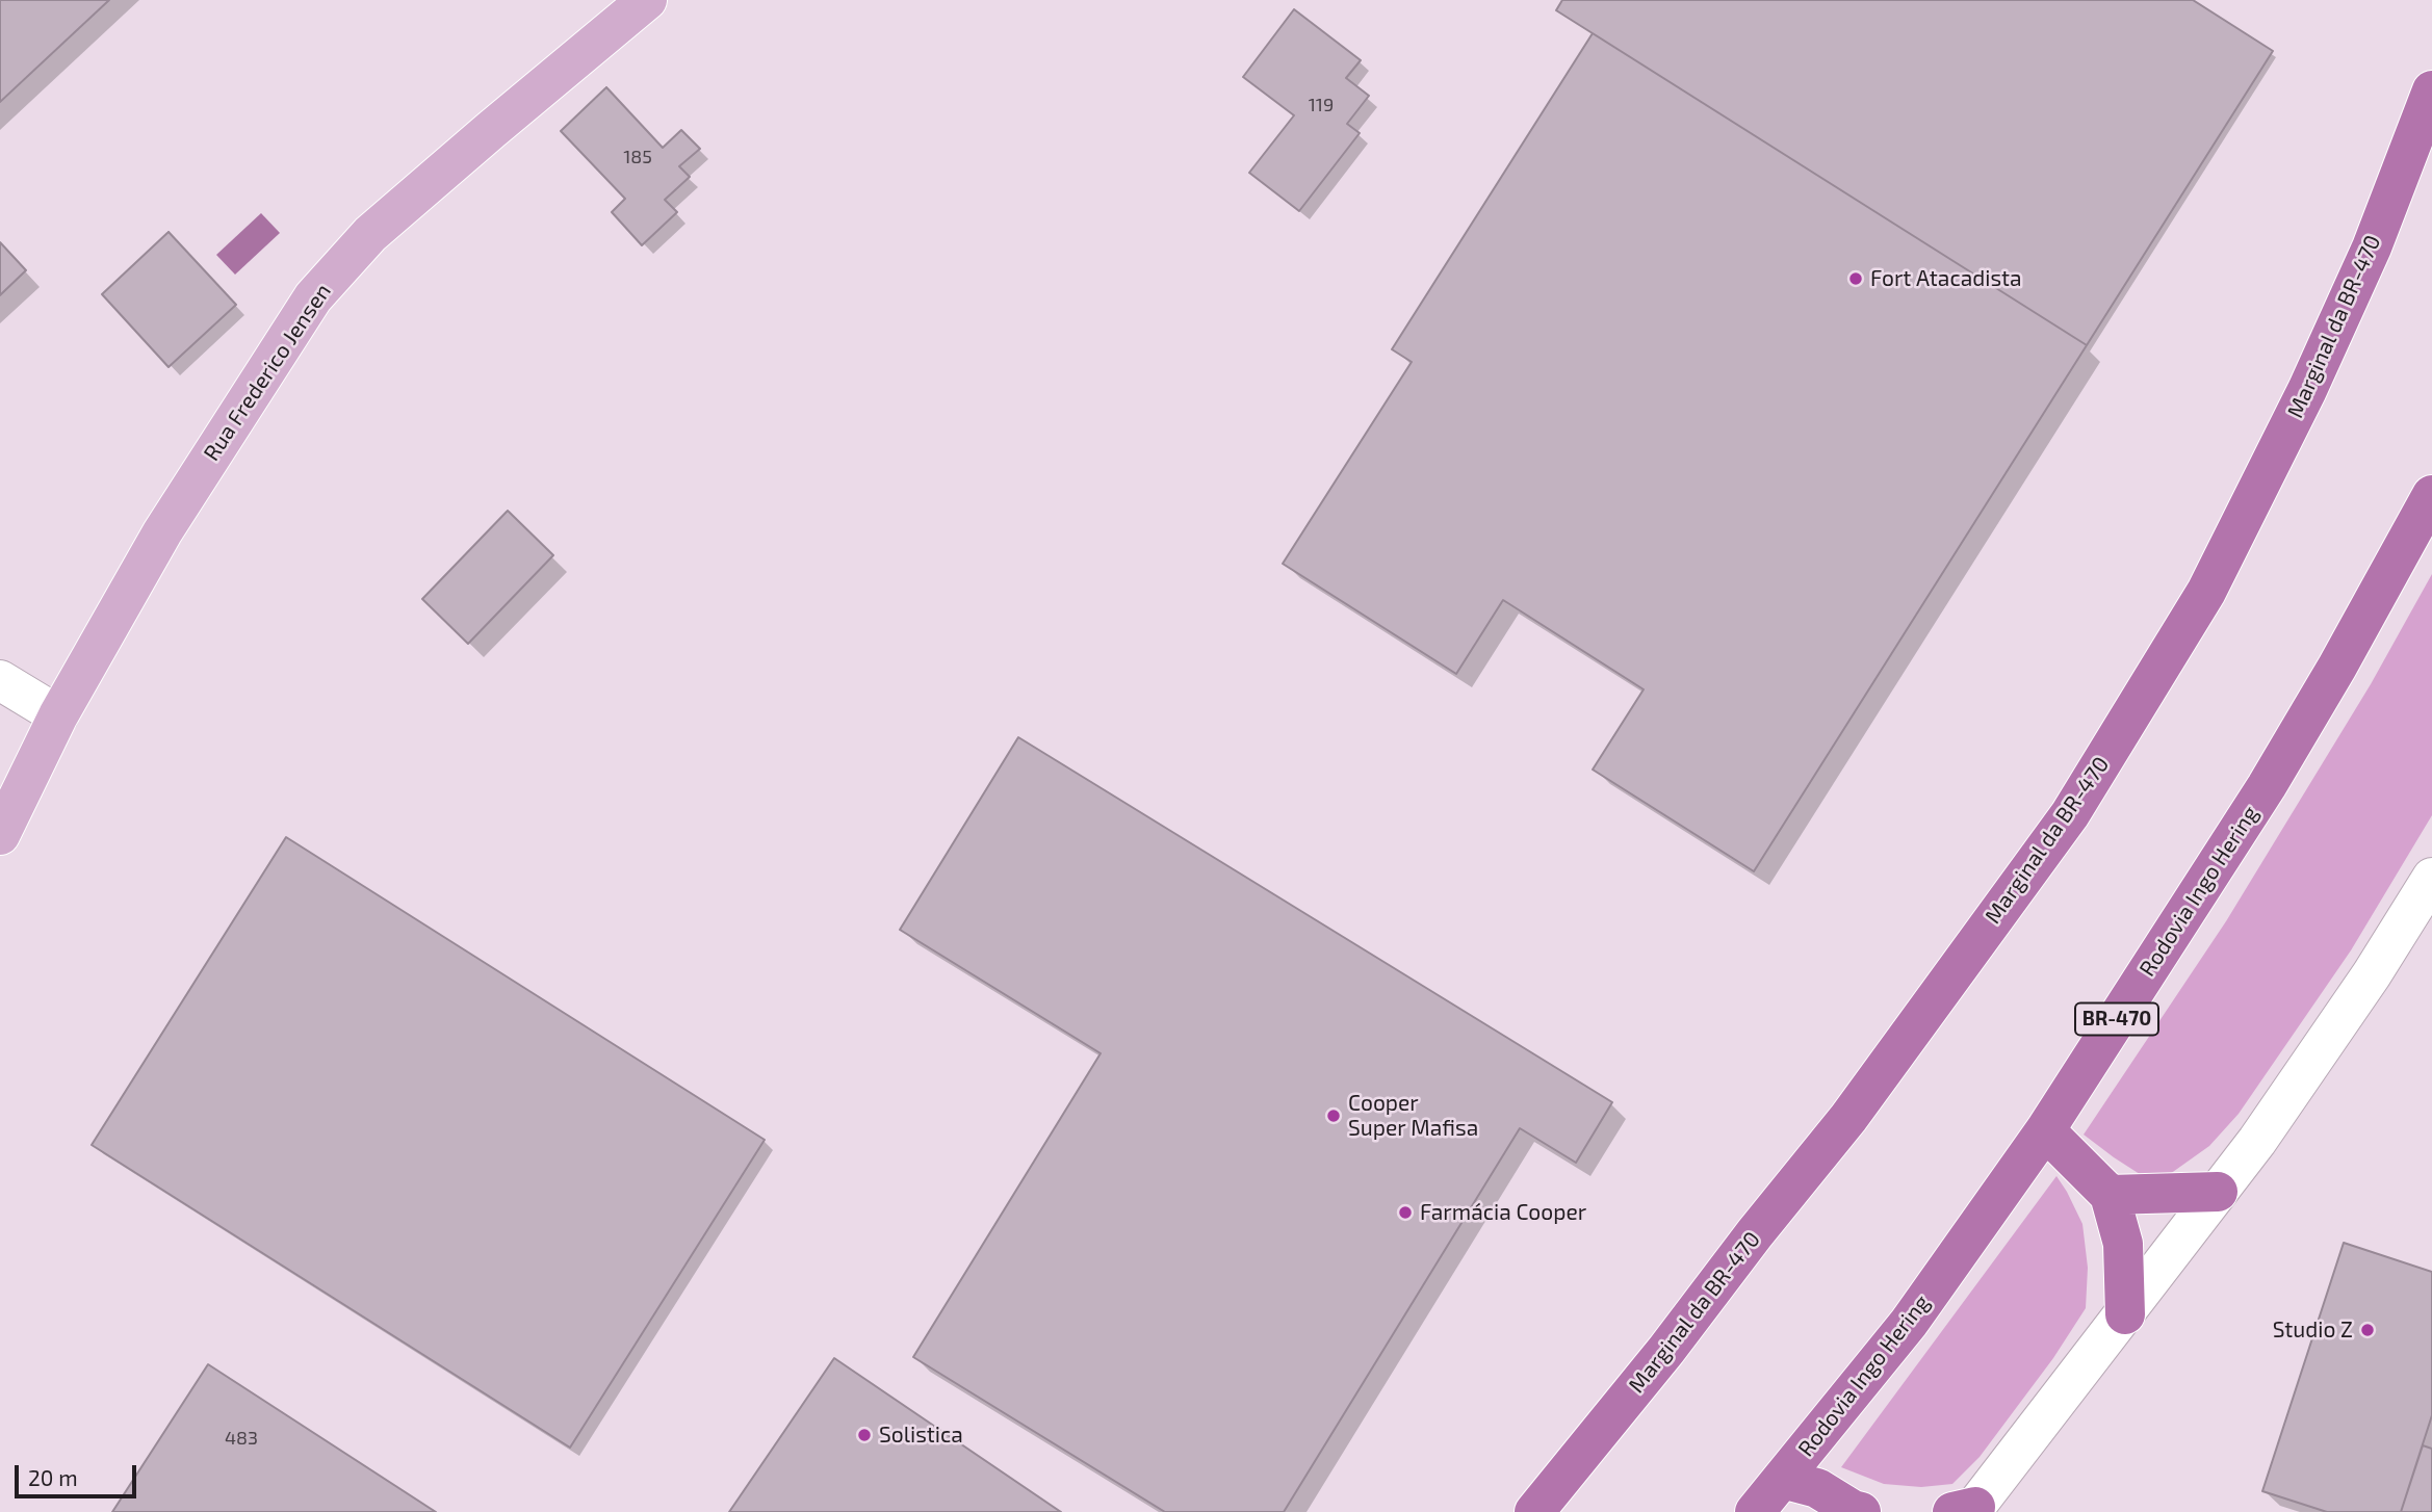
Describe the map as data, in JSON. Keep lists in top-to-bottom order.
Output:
{
  "streets": {
    "highway": ["Marginal da BR-470", "Rodovia Ingo Hering", "BR-470"],
    "main road": ["Rua Frederico Jensen"]
  },
  "places": [
    "Fort Atacadista",
    "Cooper Super Mafisa",
    "Farmácia Cooper",
    "Studio Z",
    "Solistica"
  ],
  "house_numbers": ["119", "185", "483"],
  "scale_bar": "20 m"
}
